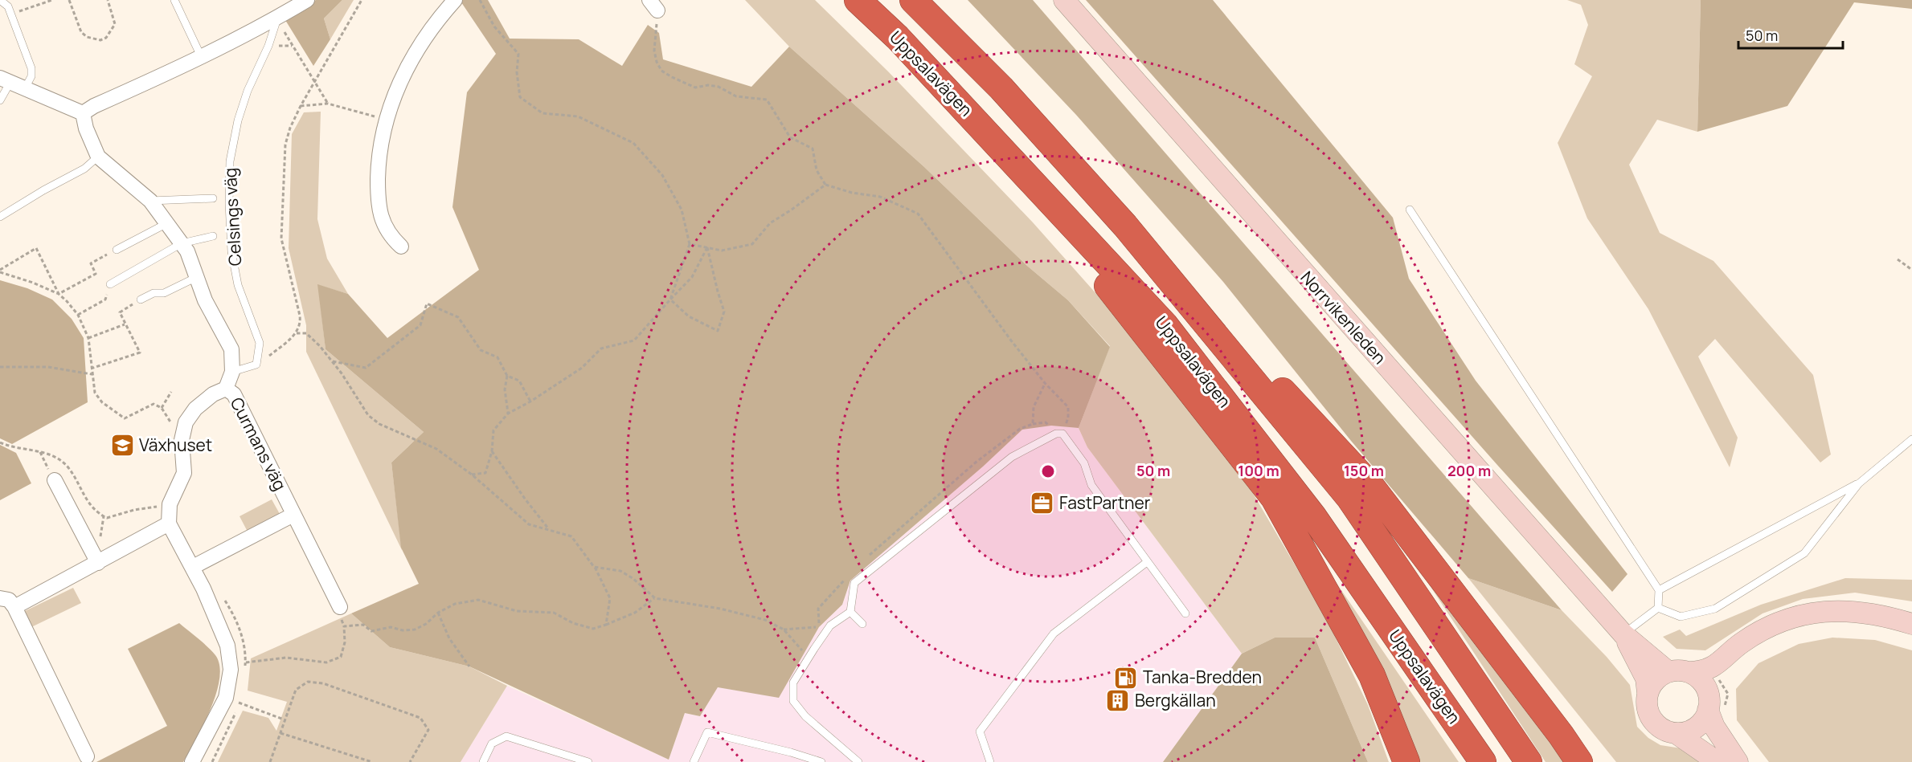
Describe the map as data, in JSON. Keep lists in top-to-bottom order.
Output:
{
  "streets": {
    "highway": ["Uppsalavägen"],
    "main road": ["Norrvikenleden"],
    "street": ["Curmans väg"],
    "lane": ["Celsings väg"]
  },
  "places": {
    "school or university": ["Växhuset"],
    "office": ["FastPartner"],
    "fuel station": ["Tanka-Bredden"],
    "building": ["Bergkällan"]
  },
  "scale_bar": "50 m",
  "rings": [
    "50 m",
    "100 m",
    "150 m",
    "200 m"
  ]
}
